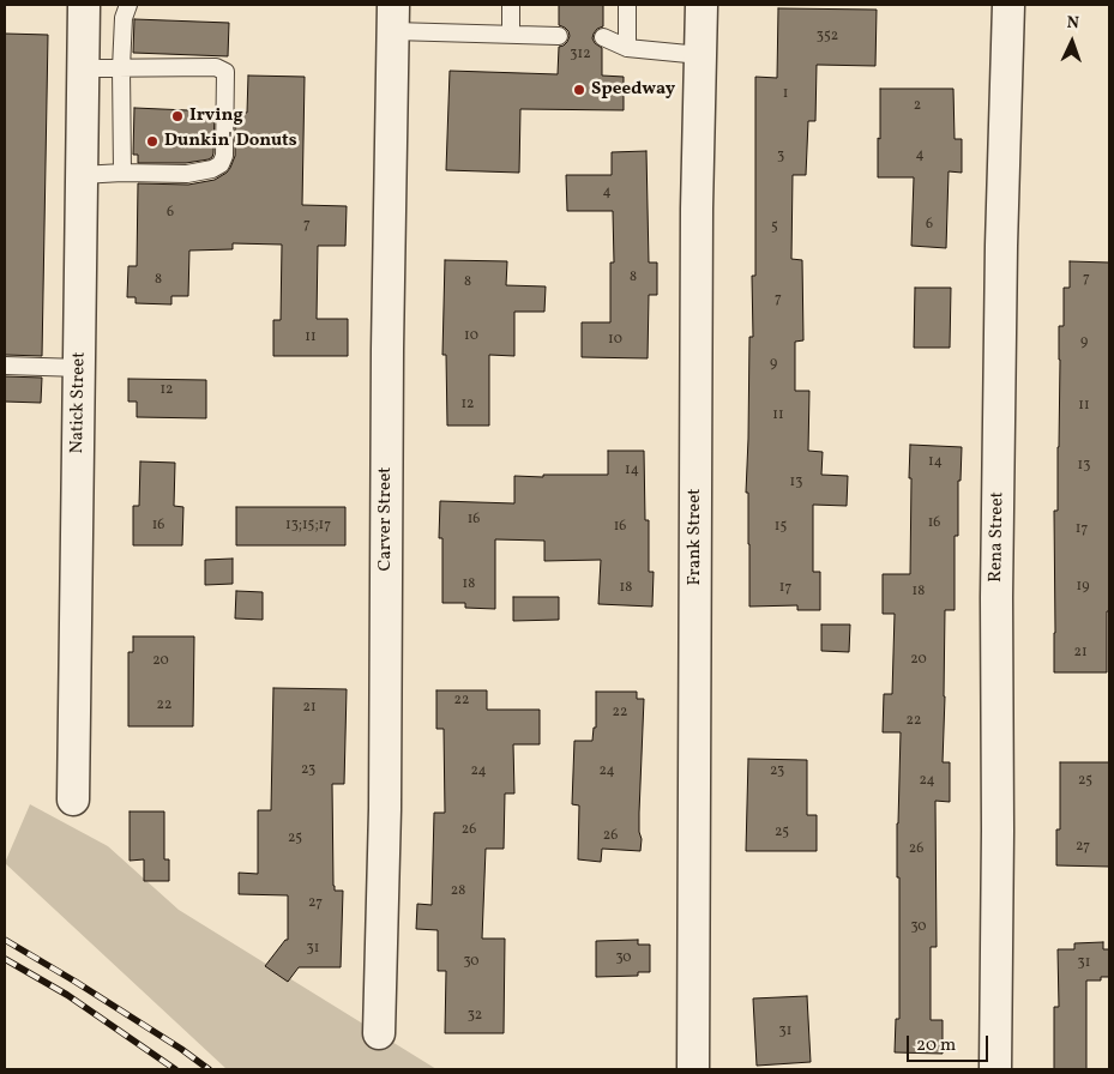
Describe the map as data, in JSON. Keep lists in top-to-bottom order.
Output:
{
  "streets": {
    "street": [
      "Natick Street",
      "Carver Street",
      "Frank Street",
      "Rena Street"
    ]
  },
  "places": ["Speedway", "Irving", "Dunkin' Donuts"],
  "house_numbers": [
    "352",
    "312",
    "1",
    "2",
    "4",
    "3",
    "4",
    "6",
    "7",
    "6",
    "5",
    "8",
    "7",
    "8",
    "8",
    "7",
    "10",
    "11",
    "10",
    "9",
    "9",
    "12",
    "12",
    "11",
    "11",
    "14",
    "13",
    "14",
    "13",
    "16",
    "16",
    "16",
    "13;15;17",
    "16",
    "15",
    "17",
    "18",
    "19",
    "18",
    "17",
    "18",
    "21",
    "20",
    "20",
    "22",
    "22",
    "21",
    "22",
    "22",
    "23",
    "24",
    "24",
    "23",
    "24",
    "25",
    "26",
    "25",
    "26",
    "25",
    "27",
    "26",
    "28",
    "27",
    "30",
    "31",
    "30",
    "30",
    "31",
    "32",
    "31"
  ],
  "scale_bar": "20 m",
  "north": "top"
}
